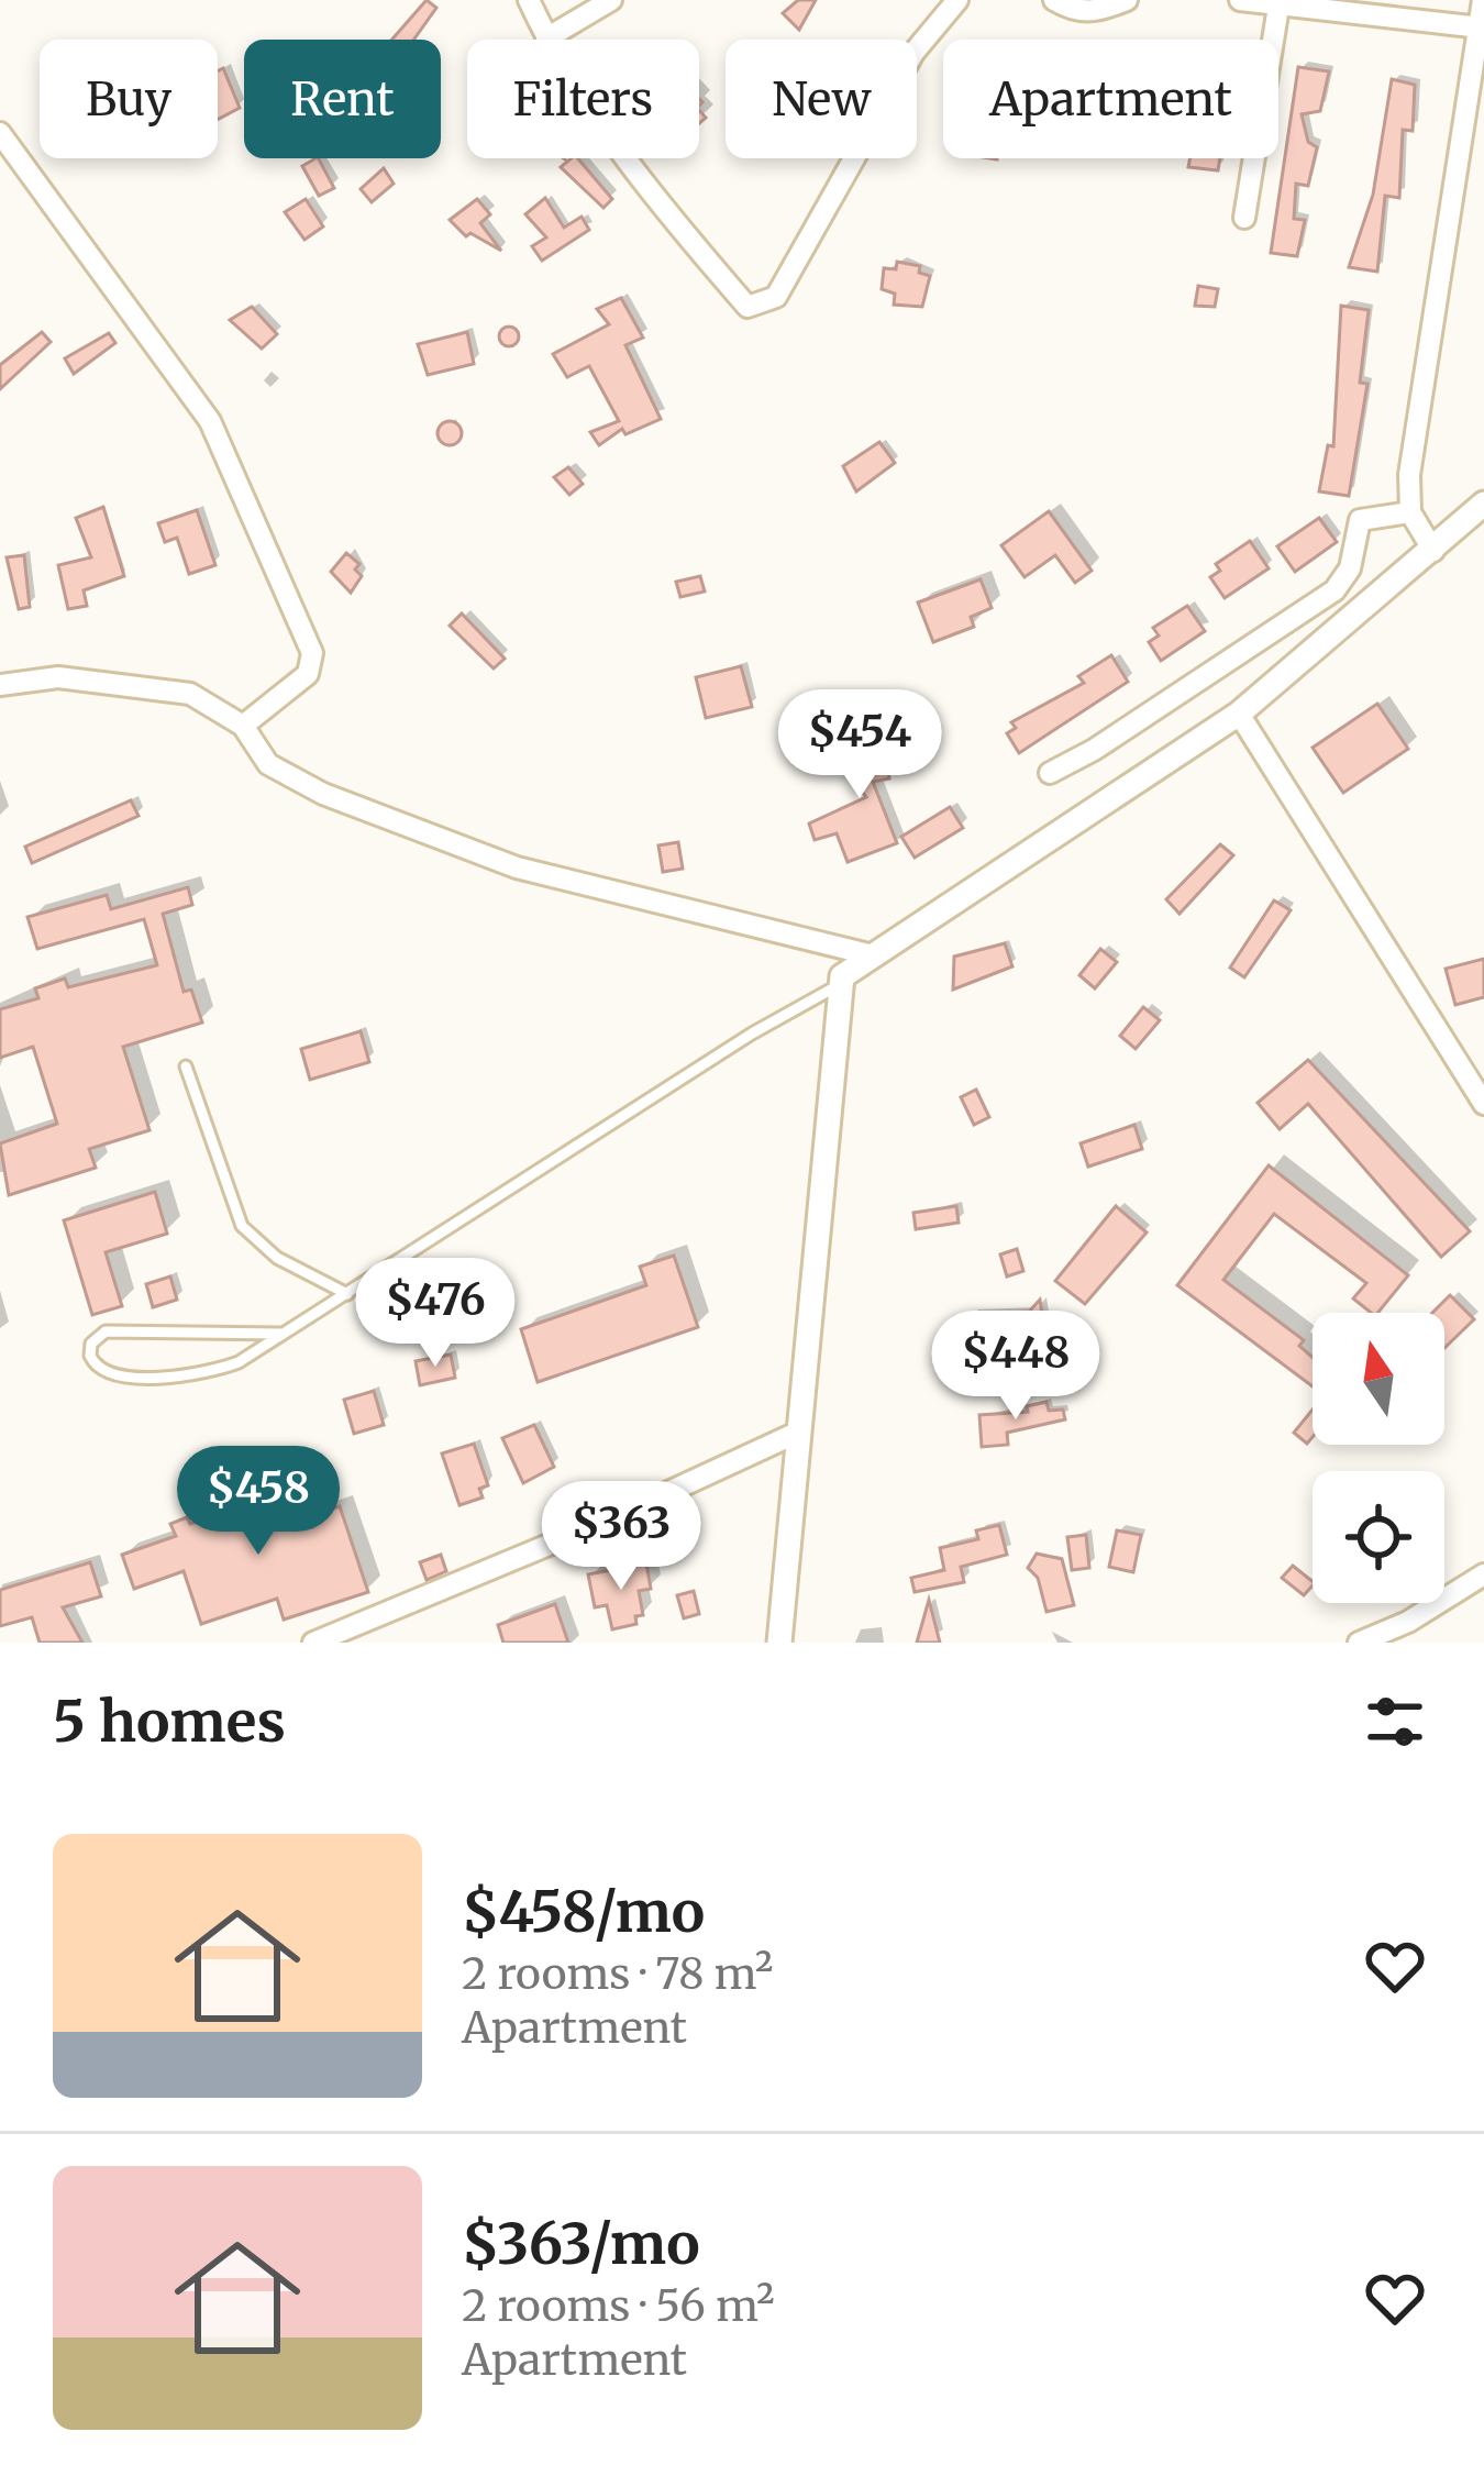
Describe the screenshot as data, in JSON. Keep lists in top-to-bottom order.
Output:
{
  "north": "top",
  "page": {
    "chip": [
      "Buy",
      "Rent",
      "Filters",
      "New",
      "Apartment"
    ],
    "price": [
      "$454",
      "$476",
      "$448",
      "$458",
      "$363"
    ],
    "heading": "5 homes",
    "list": [
      {
        "name": "$458/mo",
        "note": "2 rooms · 78 m² · Apartment"
      },
      {
        "name": "$363/mo",
        "note": "2 rooms · 56 m² · Apartment"
      }
    ]
  }
}
